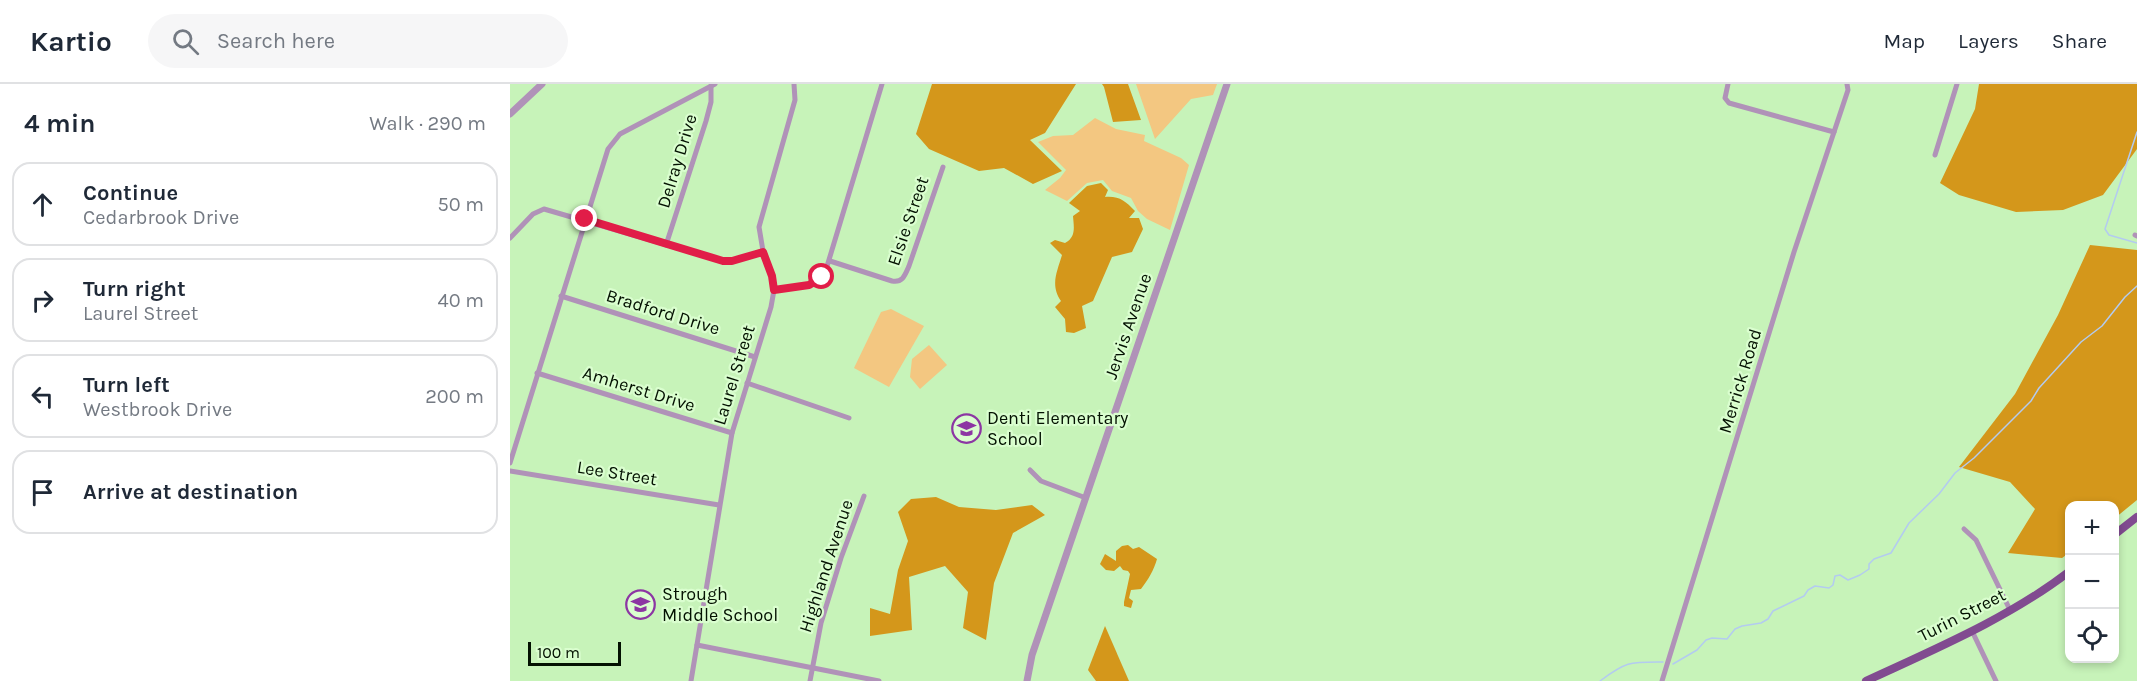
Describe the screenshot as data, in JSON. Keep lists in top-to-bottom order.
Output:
{
  "streets": {
    "main road": ["Turin Street"],
    "street": [
      "Delray Drive",
      "Elsie Street",
      "Bradford Drive",
      "Jervis Avenue",
      "Laurel Street",
      "Merrick Road",
      "Amherst Drive",
      "Lee Street",
      "Highland Avenue"
    ]
  },
  "crossings": [
    ["Bradford Drive", "Laurel Street"],
    ["Laurel Street", "Amherst Drive"],
    ["Laurel Street", "Lee Street"]
  ],
  "places": {
    "school or university": ["Denti Elementary School", "Strough Middle School"]
  },
  "scale_bar": "100 m",
  "page": {
    "header": "Kartio",
    "search": "Search here",
    "nav": ["Map", "Layers", "Share"],
    "heading": ["4 min", "Walk · 290 m"],
    "list": [
      ["Continue", "Cedarbrook Drive", "50 m"],
      ["Turn right", "Laurel Street", "40 m"],
      ["Turn left", "Westbrook Drive", "200 m"],
      "Arrive at destination"
    ],
    "map_buttons": ["+", "−"],
    "scale": "100 m"
  }
}
